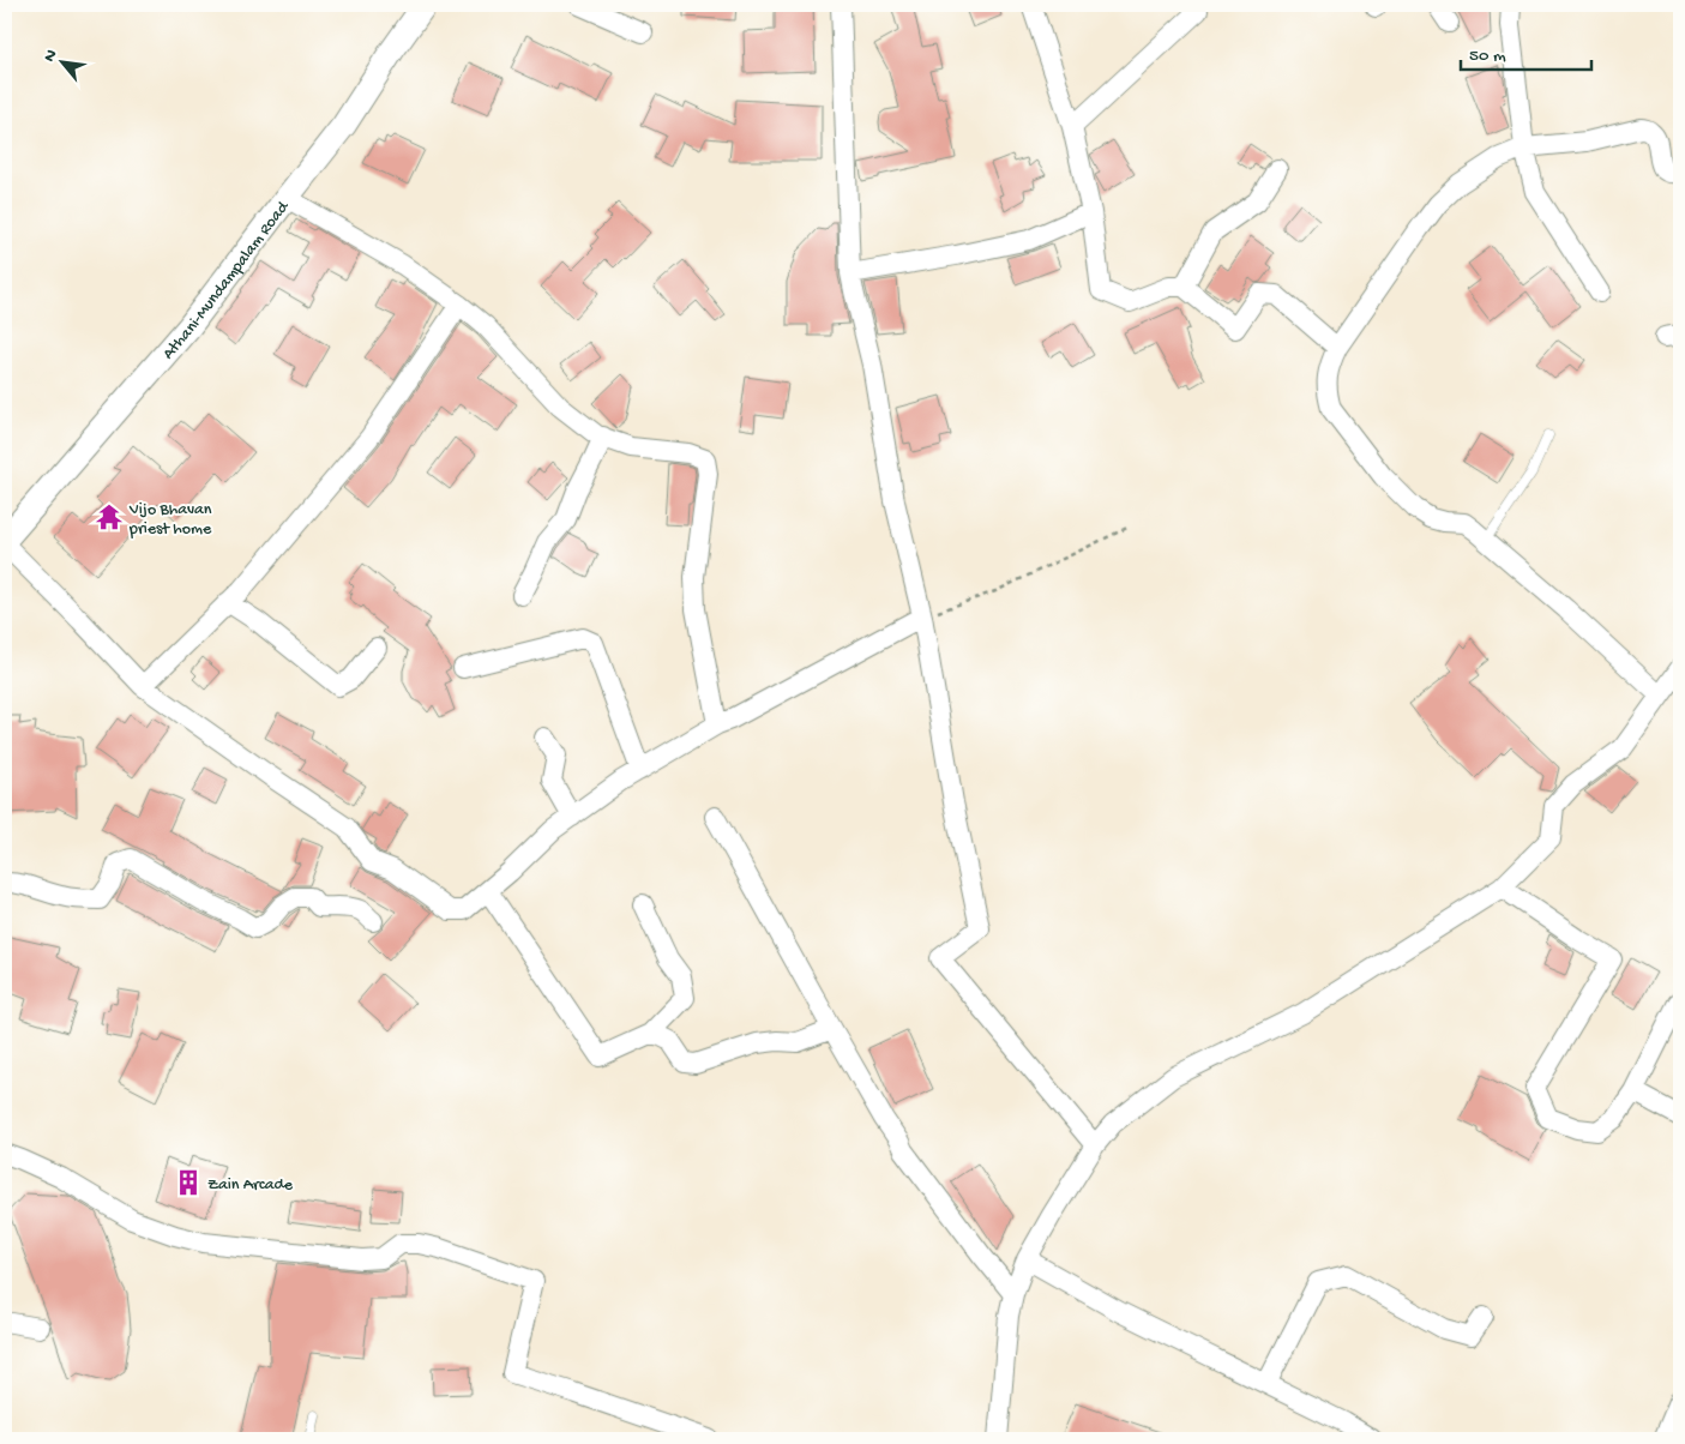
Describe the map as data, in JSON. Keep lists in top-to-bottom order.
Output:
{
  "streets": {
    "street": ["Athani-Mundampalam Road"]
  },
  "places": {
    "temple": ["Vijo Bhavan priest home"],
    "building": ["Zain Arcade"]
  },
  "scale_bar": "50 m",
  "north": "top left"
}
